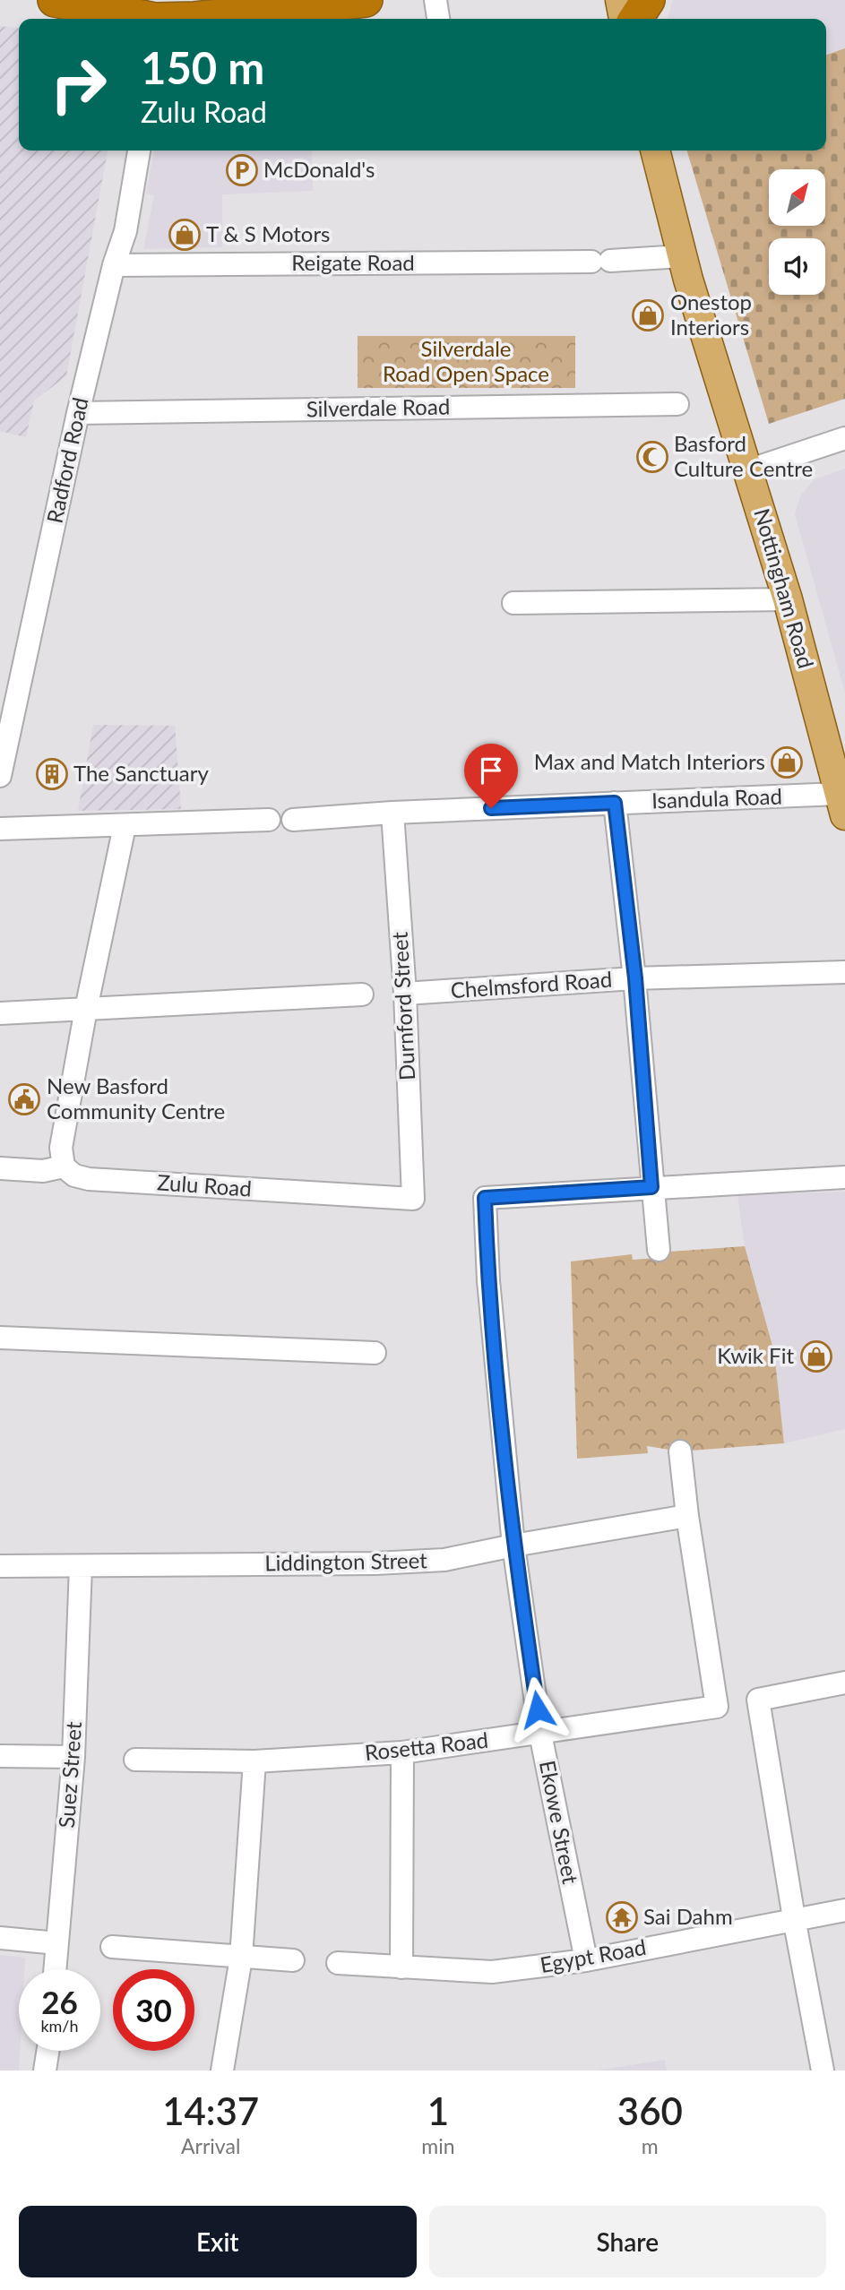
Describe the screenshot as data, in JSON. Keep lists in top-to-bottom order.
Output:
{
  "streets": {
    "main road": ["Nottingham Road"],
    "street": [
      "Reigate Road",
      "Silverdale Road",
      "Radford Road",
      "Isandula Road",
      "Chelmsford Road",
      "Durnford Street",
      "Zulu Road",
      "Liddington Street",
      "Rosetta Road",
      "Suez Street",
      "Ekowe Street",
      "Egypt Road"
    ]
  },
  "crossings": [
    ["Reigate Road", "Radford Road"],
    ["Reigate Road", "Nottingham Road"],
    ["Silverdale Road", "Radford Road"],
    ["Nottingham Road", "Isandula Road"],
    ["Isandula Road", "Durnford Street"],
    ["Chelmsford Road", "Durnford Street"],
    ["Durnford Street", "Zulu Road"],
    ["Liddington Street", "Rosetta Road"],
    ["Liddington Street", "Suez Street"],
    ["Liddington Street", "Ekowe Street"],
    ["Rosetta Road", "Ekowe Street"],
    ["Ekowe Street", "Egypt Road"]
  ],
  "parks": ["Silverdale Road Open Space"],
  "places": {
    "parking": ["McDonald's"],
    "shop": [
      "T & S Motors",
      "Onestop Interiors",
      "Max and Match Interiors",
      "Kwik Fit"
    ],
    "mosque": ["Basford Culture Centre"],
    "building": ["The Sanctuary"],
    "public building": ["New Basford Community Centre"],
    "temple": ["Sai Dahm"]
  },
  "north": "top right",
  "page": {
    "turn": ["150 m", "Zulu Road"],
    "speed": "26 km/h",
    "limit": "30",
    "eta": [
      "14:37",
      "Arrival",
      "1",
      "min",
      "360",
      "m"
    ],
    "buttons": ["Exit", "Share"]
  }
}
